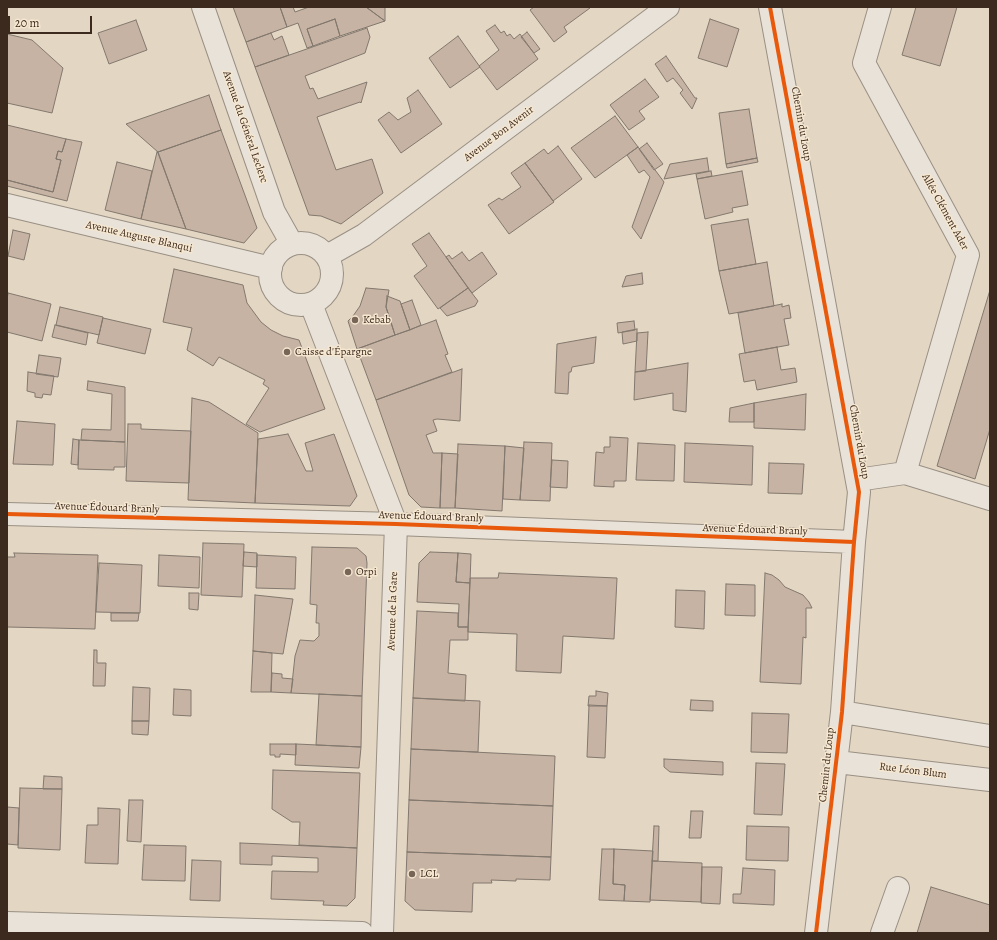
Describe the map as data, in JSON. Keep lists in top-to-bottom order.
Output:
{
  "streets": {
    "street": [
      "Chemin du Loup",
      "Avenue du Général Leclerc",
      "Avenue Bon Avenir",
      "Allée Clément Ader",
      "Avenue Auguste Blanqui",
      "Avenue Édouard Branly",
      "Avenue de la Gare",
      "Rue Léon Blum"
    ]
  },
  "crossings": [
    ["Chemin du Loup", "Avenue Édouard Branly"],
    ["Chemin du Loup", "Rue Léon Blum"],
    ["Avenue du Général Leclerc", "Avenue Bon Avenir"],
    ["Avenue du Général Leclerc", "Avenue Auguste Blanqui"],
    ["Avenue du Général Leclerc", "Avenue de la Gare"],
    ["Avenue Bon Avenir", "Avenue Auguste Blanqui"],
    ["Avenue Bon Avenir", "Avenue de la Gare"],
    ["Avenue Auguste Blanqui", "Avenue de la Gare"],
    ["Avenue Édouard Branly", "Avenue de la Gare"]
  ],
  "places": [
    "Kebab",
    "Caisse d'Épargne",
    "Orpi",
    "LCL"
  ],
  "scale_bar": "20 m"
}
